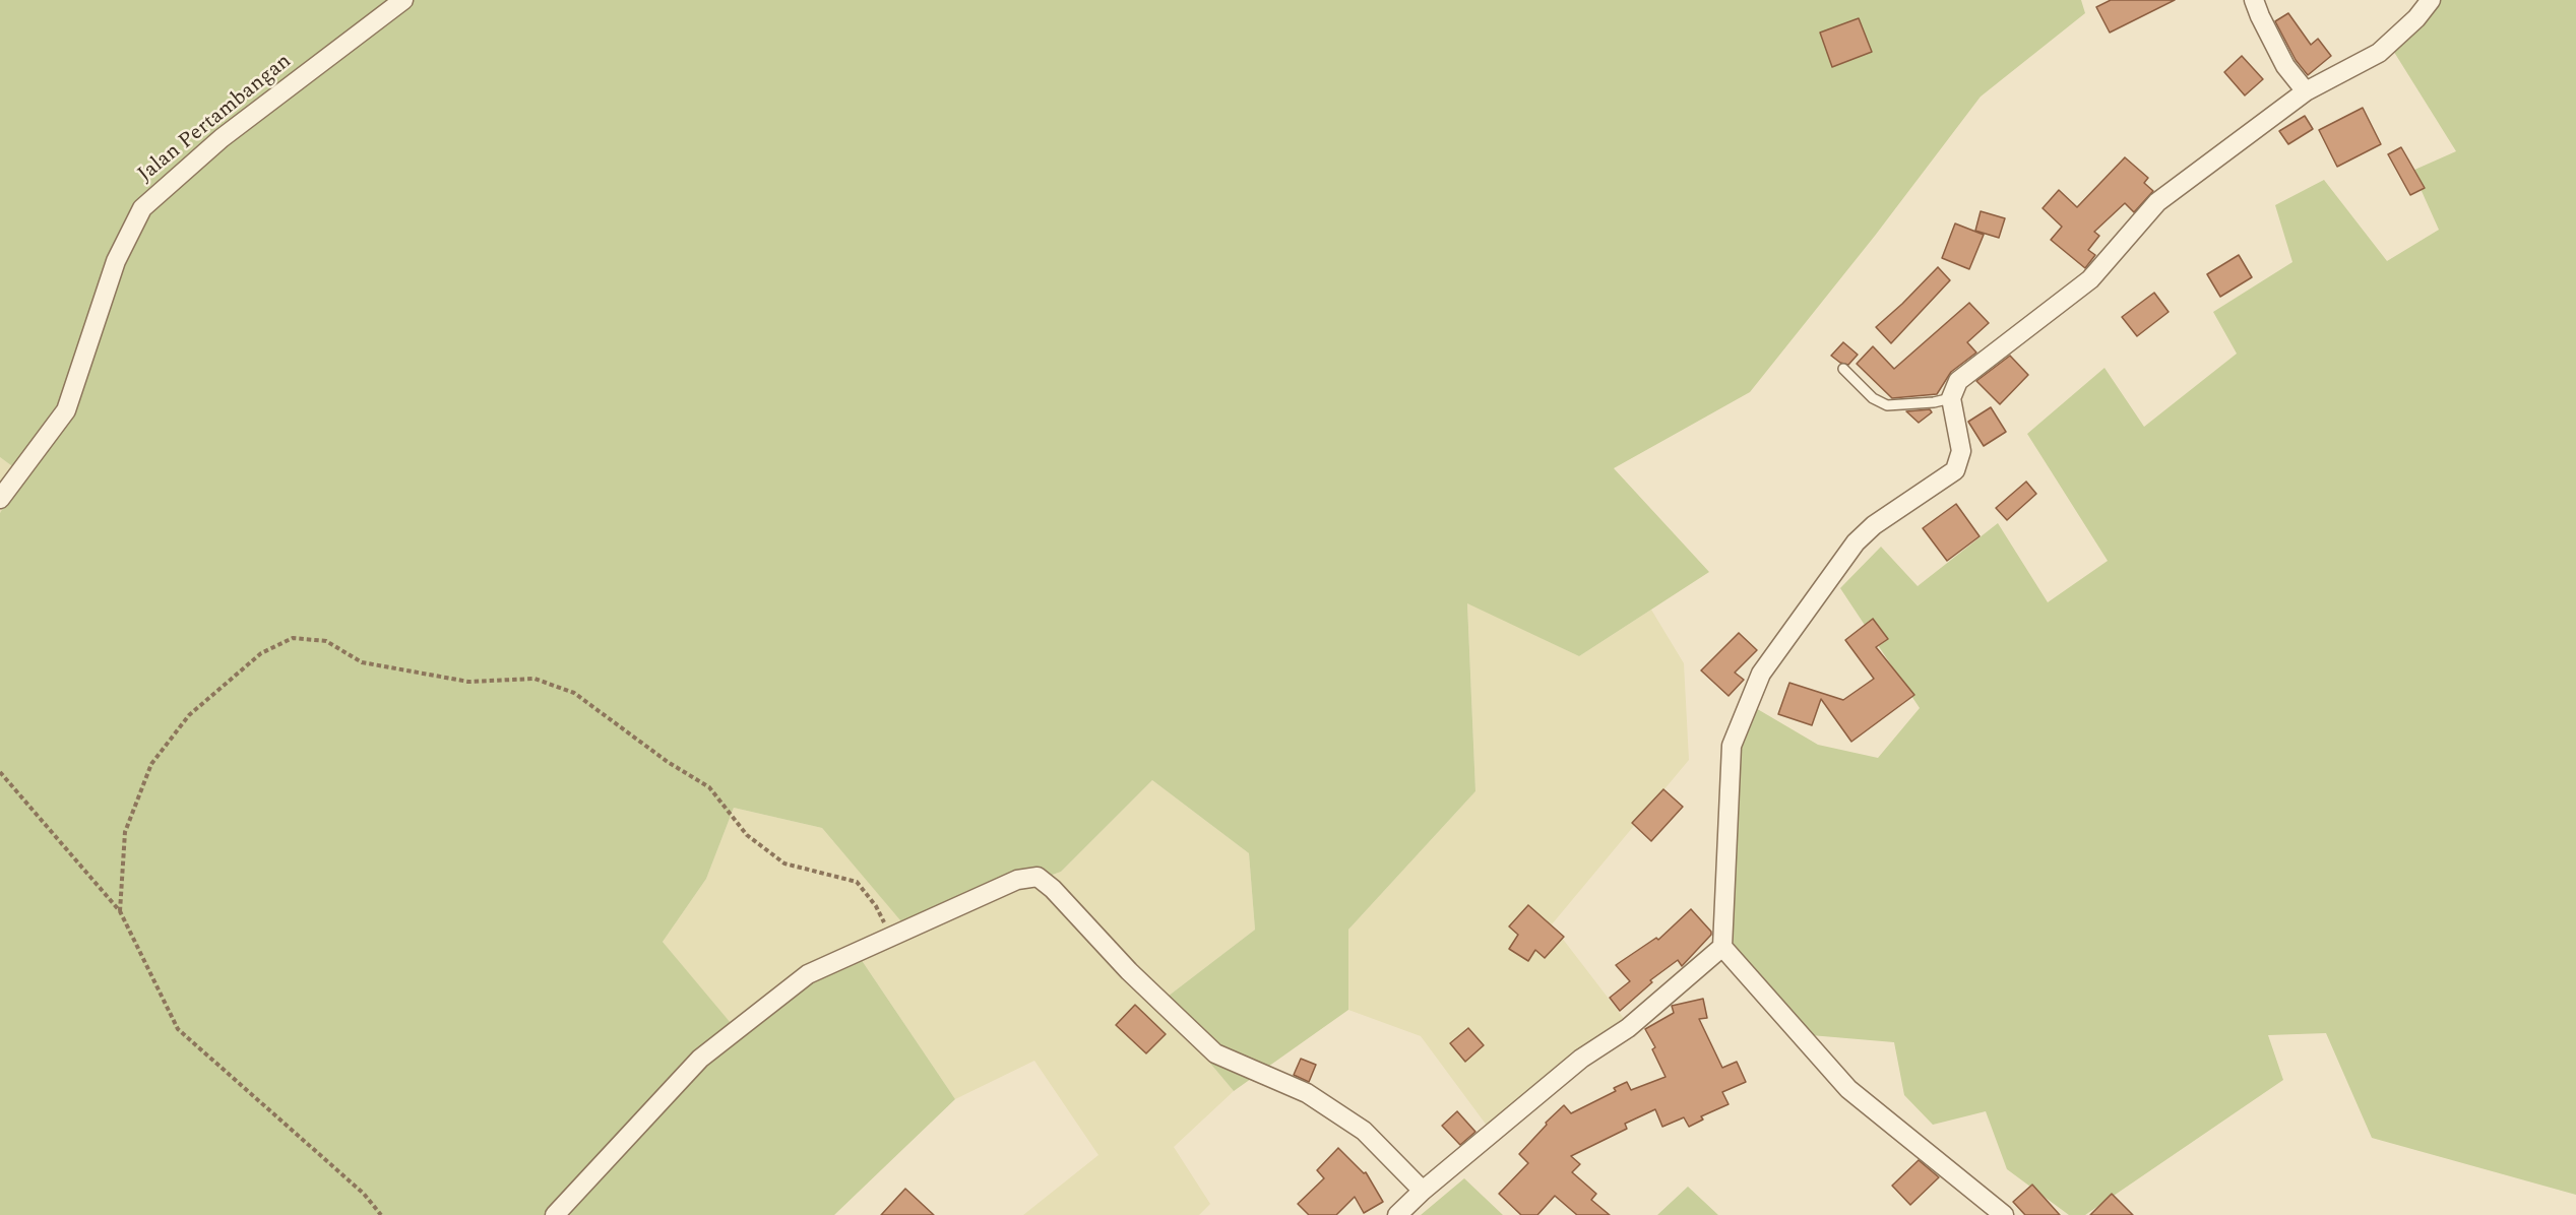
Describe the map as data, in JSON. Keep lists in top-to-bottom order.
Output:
{
  "streets": {
    "street": ["Jalan Pertambangan"]
  }
}
